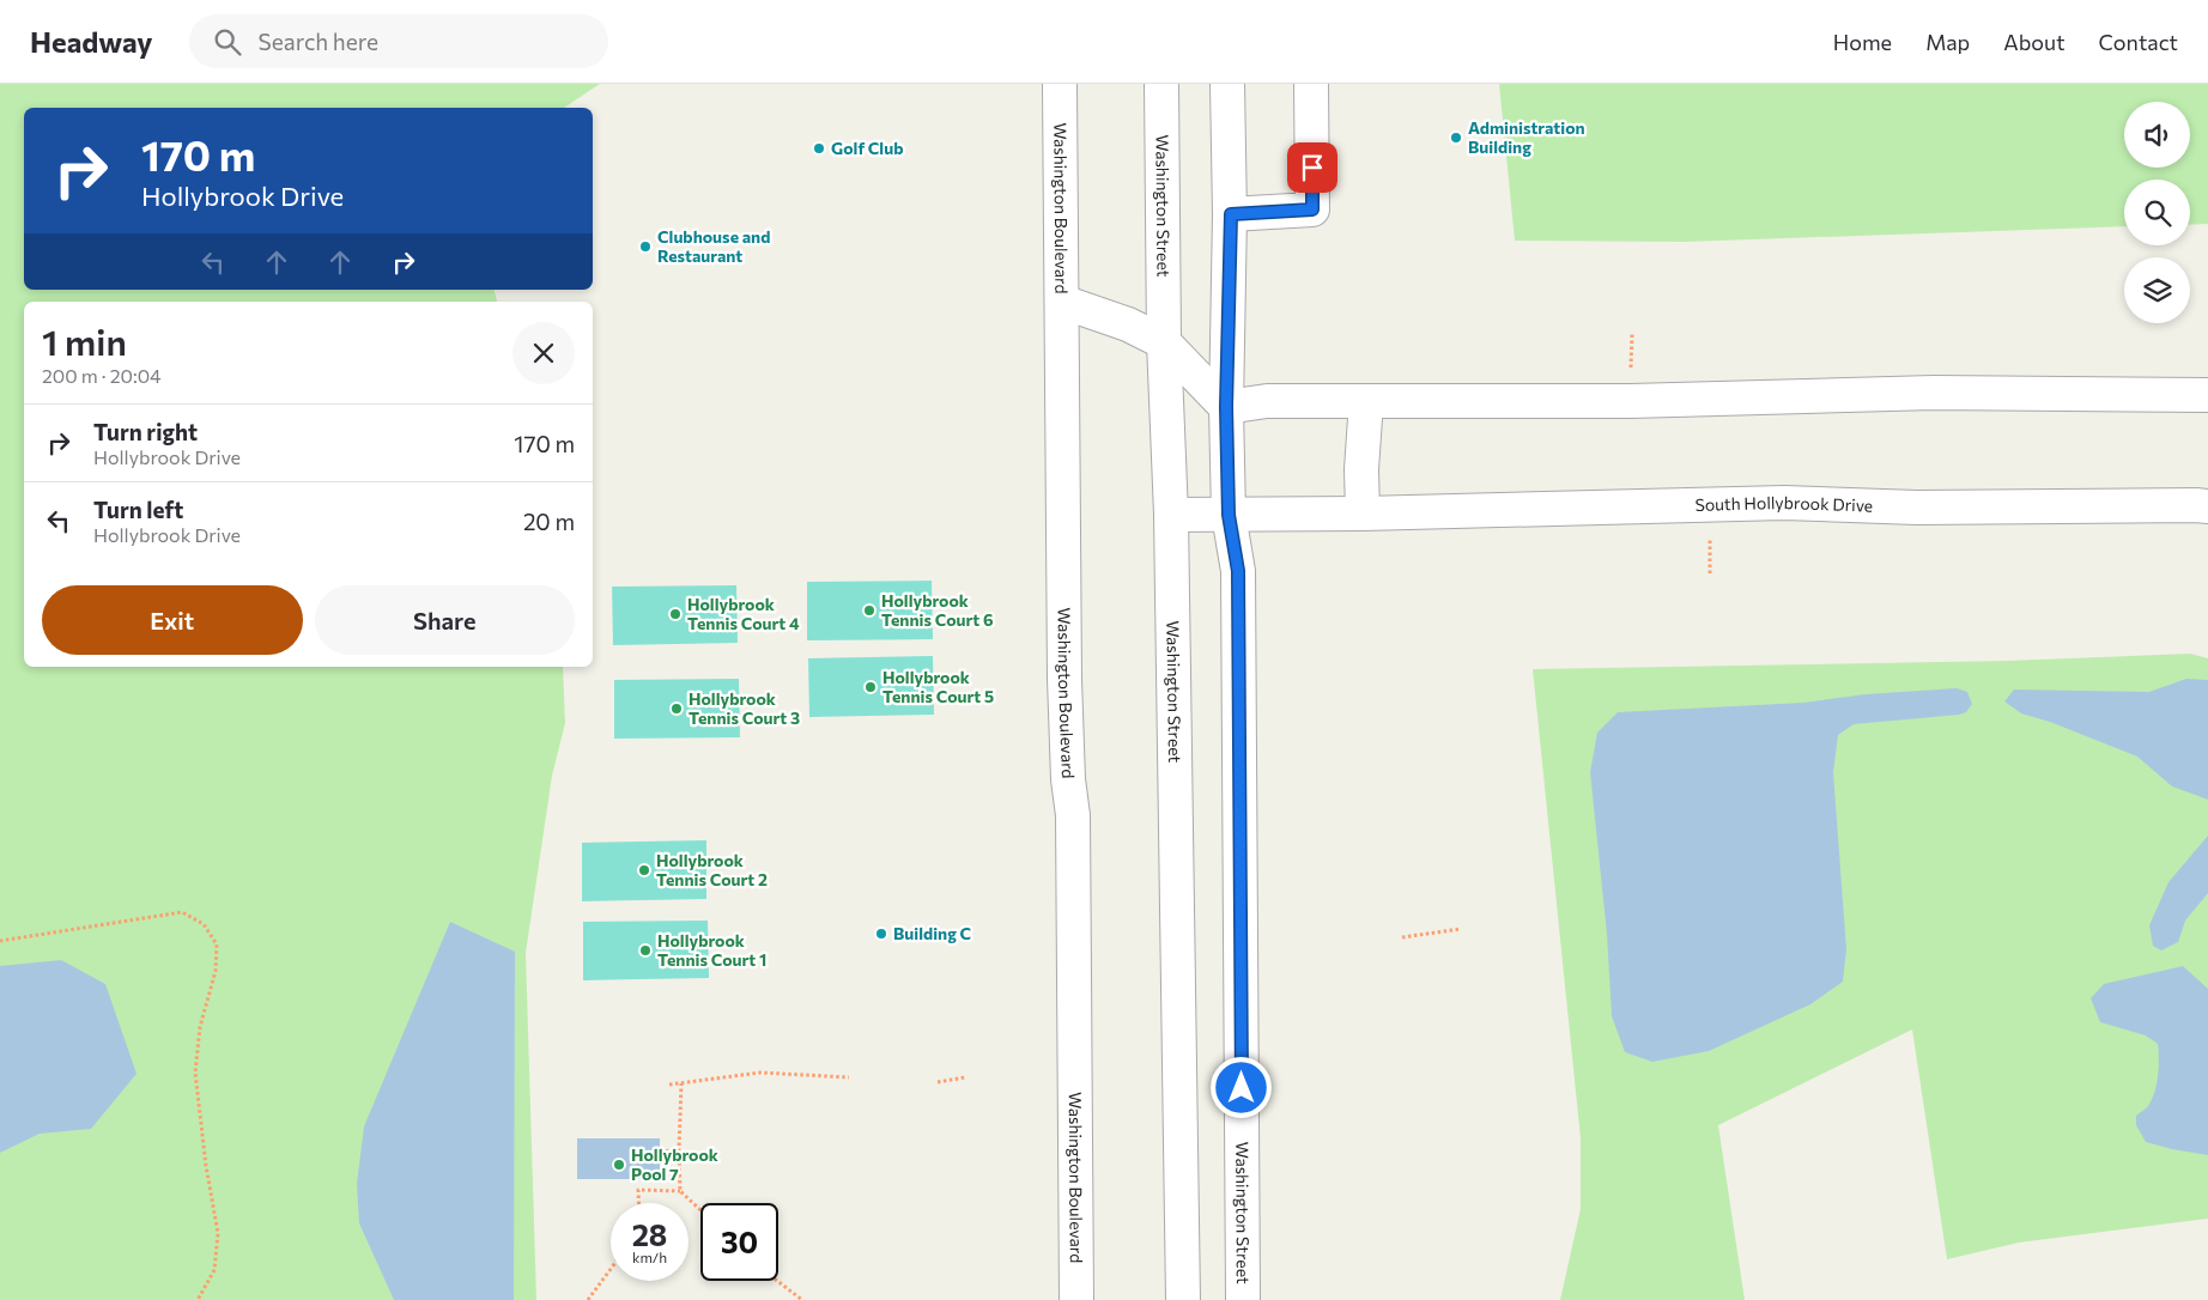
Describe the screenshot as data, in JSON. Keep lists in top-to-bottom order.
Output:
{
  "streets": {
    "street": ["Washington Boulevard", "Washington Street", "South Hollybrook Drive"]
  },
  "crossings": [
    ["Washington Street", "South Hollybrook Drive"]
  ],
  "places": [
    "Administration Building",
    "Golf Club",
    "Clubhouse and Restaurant",
    "Hollybrook Tennis Court 6",
    "Hollybrook Tennis Court 4",
    "Hollybrook Tennis Court 5",
    "Hollybrook Tennis Court 3",
    "Hollybrook Tennis Court 2",
    "Building C",
    "Hollybrook Tennis Court 1",
    "Hollybrook Pool 7"
  ],
  "page": {
    "header": "Headway",
    "search": "Search here",
    "nav": [
      "Home",
      "Map",
      "About",
      "Contact"
    ],
    "turn": ["170 m", "Hollybrook Drive"],
    "heading": ["1 min", "200 m · 20:04"],
    "list": [
      {
        "name": "Turn right",
        "note": "Hollybrook Drive",
        "value": "170 m"
      },
      {
        "name": "Turn left",
        "note": "Hollybrook Drive",
        "value": "20 m"
      }
    ],
    "buttons": ["Exit", "Share"],
    "speed": "28 km/h",
    "limit": "30"
  }
}
